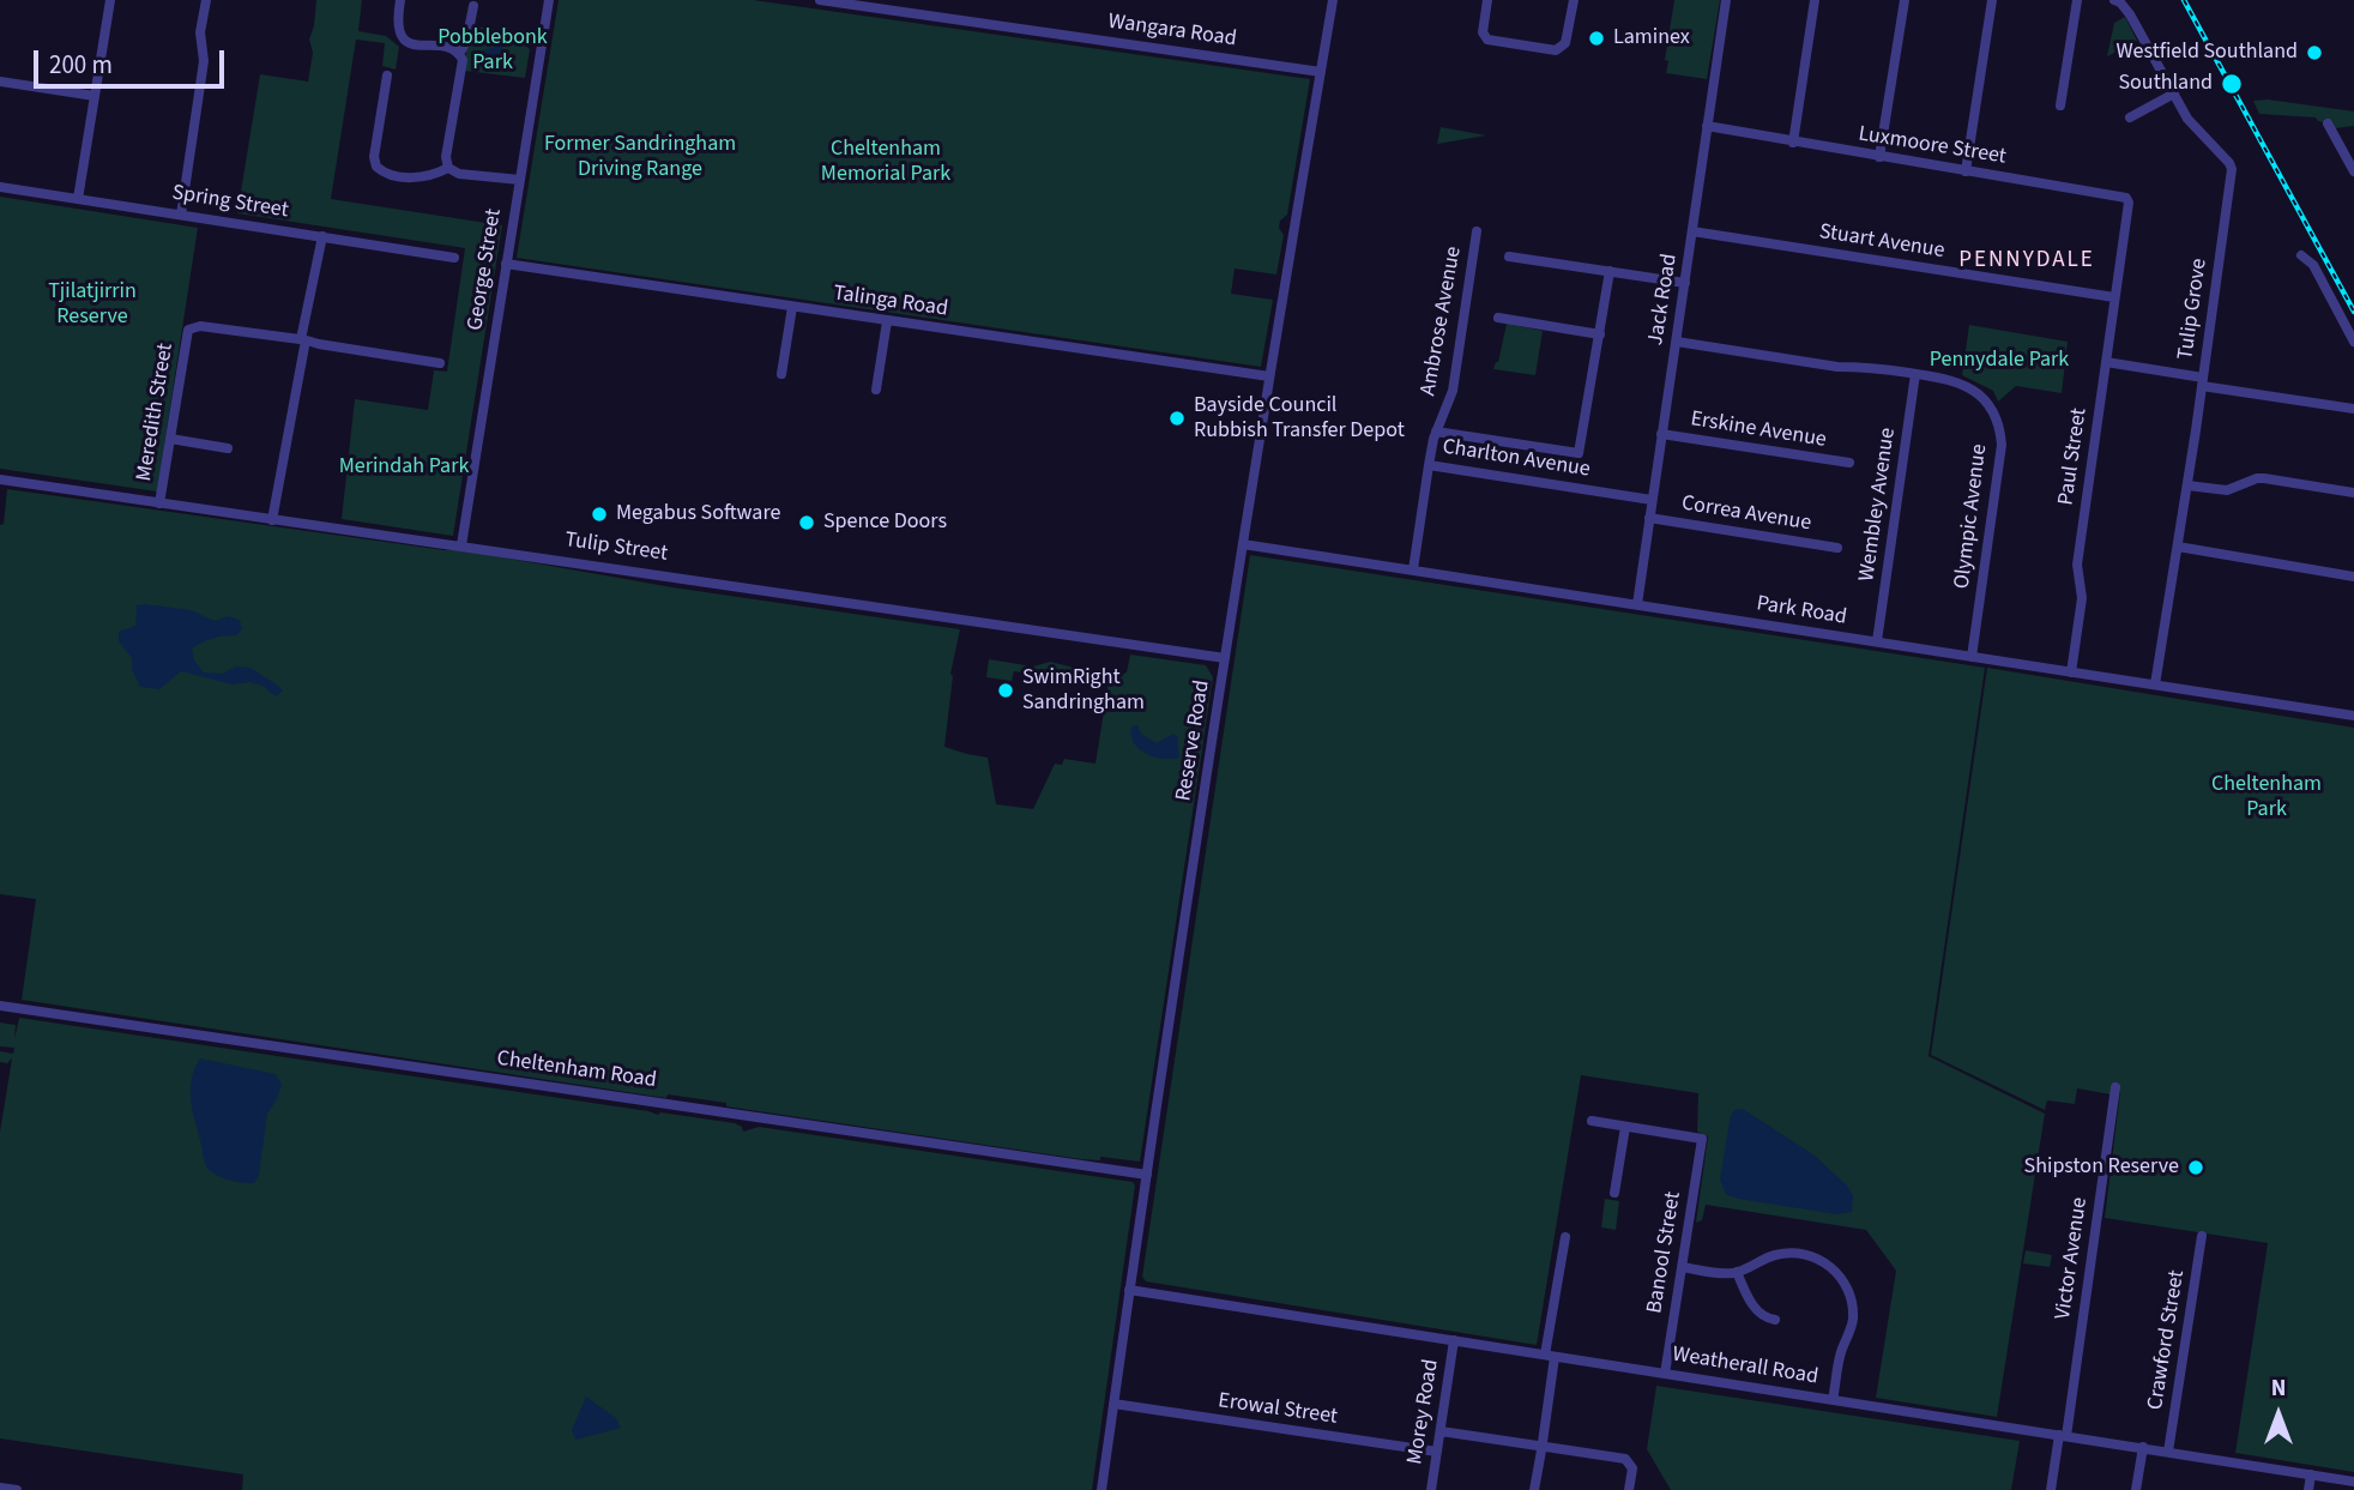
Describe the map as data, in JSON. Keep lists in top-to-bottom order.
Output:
{
  "streets": {
    "street": [
      "Wangara Road",
      "Luxmoore Street",
      "Spring Street",
      "Stuart Avenue",
      "George Street",
      "Jack Road",
      "Talinga Road",
      "Tulip Grove",
      "Ambrose Avenue",
      "Meredith Street",
      "Erskine Avenue",
      "Paul Street",
      "Charlton Avenue",
      "Wembley Avenue",
      "Correa Avenue",
      "Olympic Avenue",
      "Tulip Street",
      "Park Road",
      "Reserve Road",
      "Cheltenham Road",
      "Banool Street",
      "Victor Avenue",
      "Crawford Street",
      "Weatherall Road",
      "Erowal Street",
      "Morey Road"
    ]
  },
  "crossings": [
    ["Wangara Road", "Reserve Road"],
    ["Luxmoore Street", "Jack Road"],
    ["Luxmoore Street", "Paul Street"],
    ["Stuart Avenue", "Jack Road"],
    ["Stuart Avenue", "Paul Street"],
    ["George Street", "Talinga Road"],
    ["George Street", "Tulip Street"],
    ["Jack Road", "Erskine Avenue"],
    ["Jack Road", "Charlton Avenue"],
    ["Jack Road", "Correa Avenue"],
    ["Jack Road", "Olympic Avenue"],
    ["Jack Road", "Park Road"],
    ["Talinga Road", "Reserve Road"],
    ["Tulip Grove", "Park Road"],
    ["Ambrose Avenue", "Charlton Avenue"],
    ["Meredith Street", "Tulip Street"],
    ["Paul Street", "Park Road"],
    ["Charlton Avenue", "Park Road"],
    ["Wembley Avenue", "Olympic Avenue"],
    ["Wembley Avenue", "Park Road"],
    ["Olympic Avenue", "Park Road"],
    ["Tulip Street", "Reserve Road"],
    ["Park Road", "Reserve Road"],
    ["Reserve Road", "Cheltenham Road"],
    ["Reserve Road", "Weatherall Road"],
    ["Reserve Road", "Erowal Street"],
    ["Banool Street", "Weatherall Road"],
    ["Victor Avenue", "Weatherall Road"],
    ["Crawford Street", "Weatherall Road"],
    ["Weatherall Road", "Morey Road"],
    ["Erowal Street", "Morey Road"]
  ],
  "districts": ["PENNYDALE"],
  "parks": [
    "Pobblebonk Park",
    "Former Sandringham Driving Range",
    "Cheltenham Memorial Park",
    "Tjilatjirrin Reserve",
    "Pennydale Park",
    "Merindah Park",
    "Cheltenham Park"
  ],
  "places": [
    "Laminex",
    "Westfield Southland",
    "Southland",
    "Bayside Council Rubbish Transfer Depot",
    "Megabus Software",
    "Spence Doors",
    "SwimRight Sandringham",
    "Shipston Reserve"
  ],
  "scale_bar": "200 m",
  "north": "top"
}
